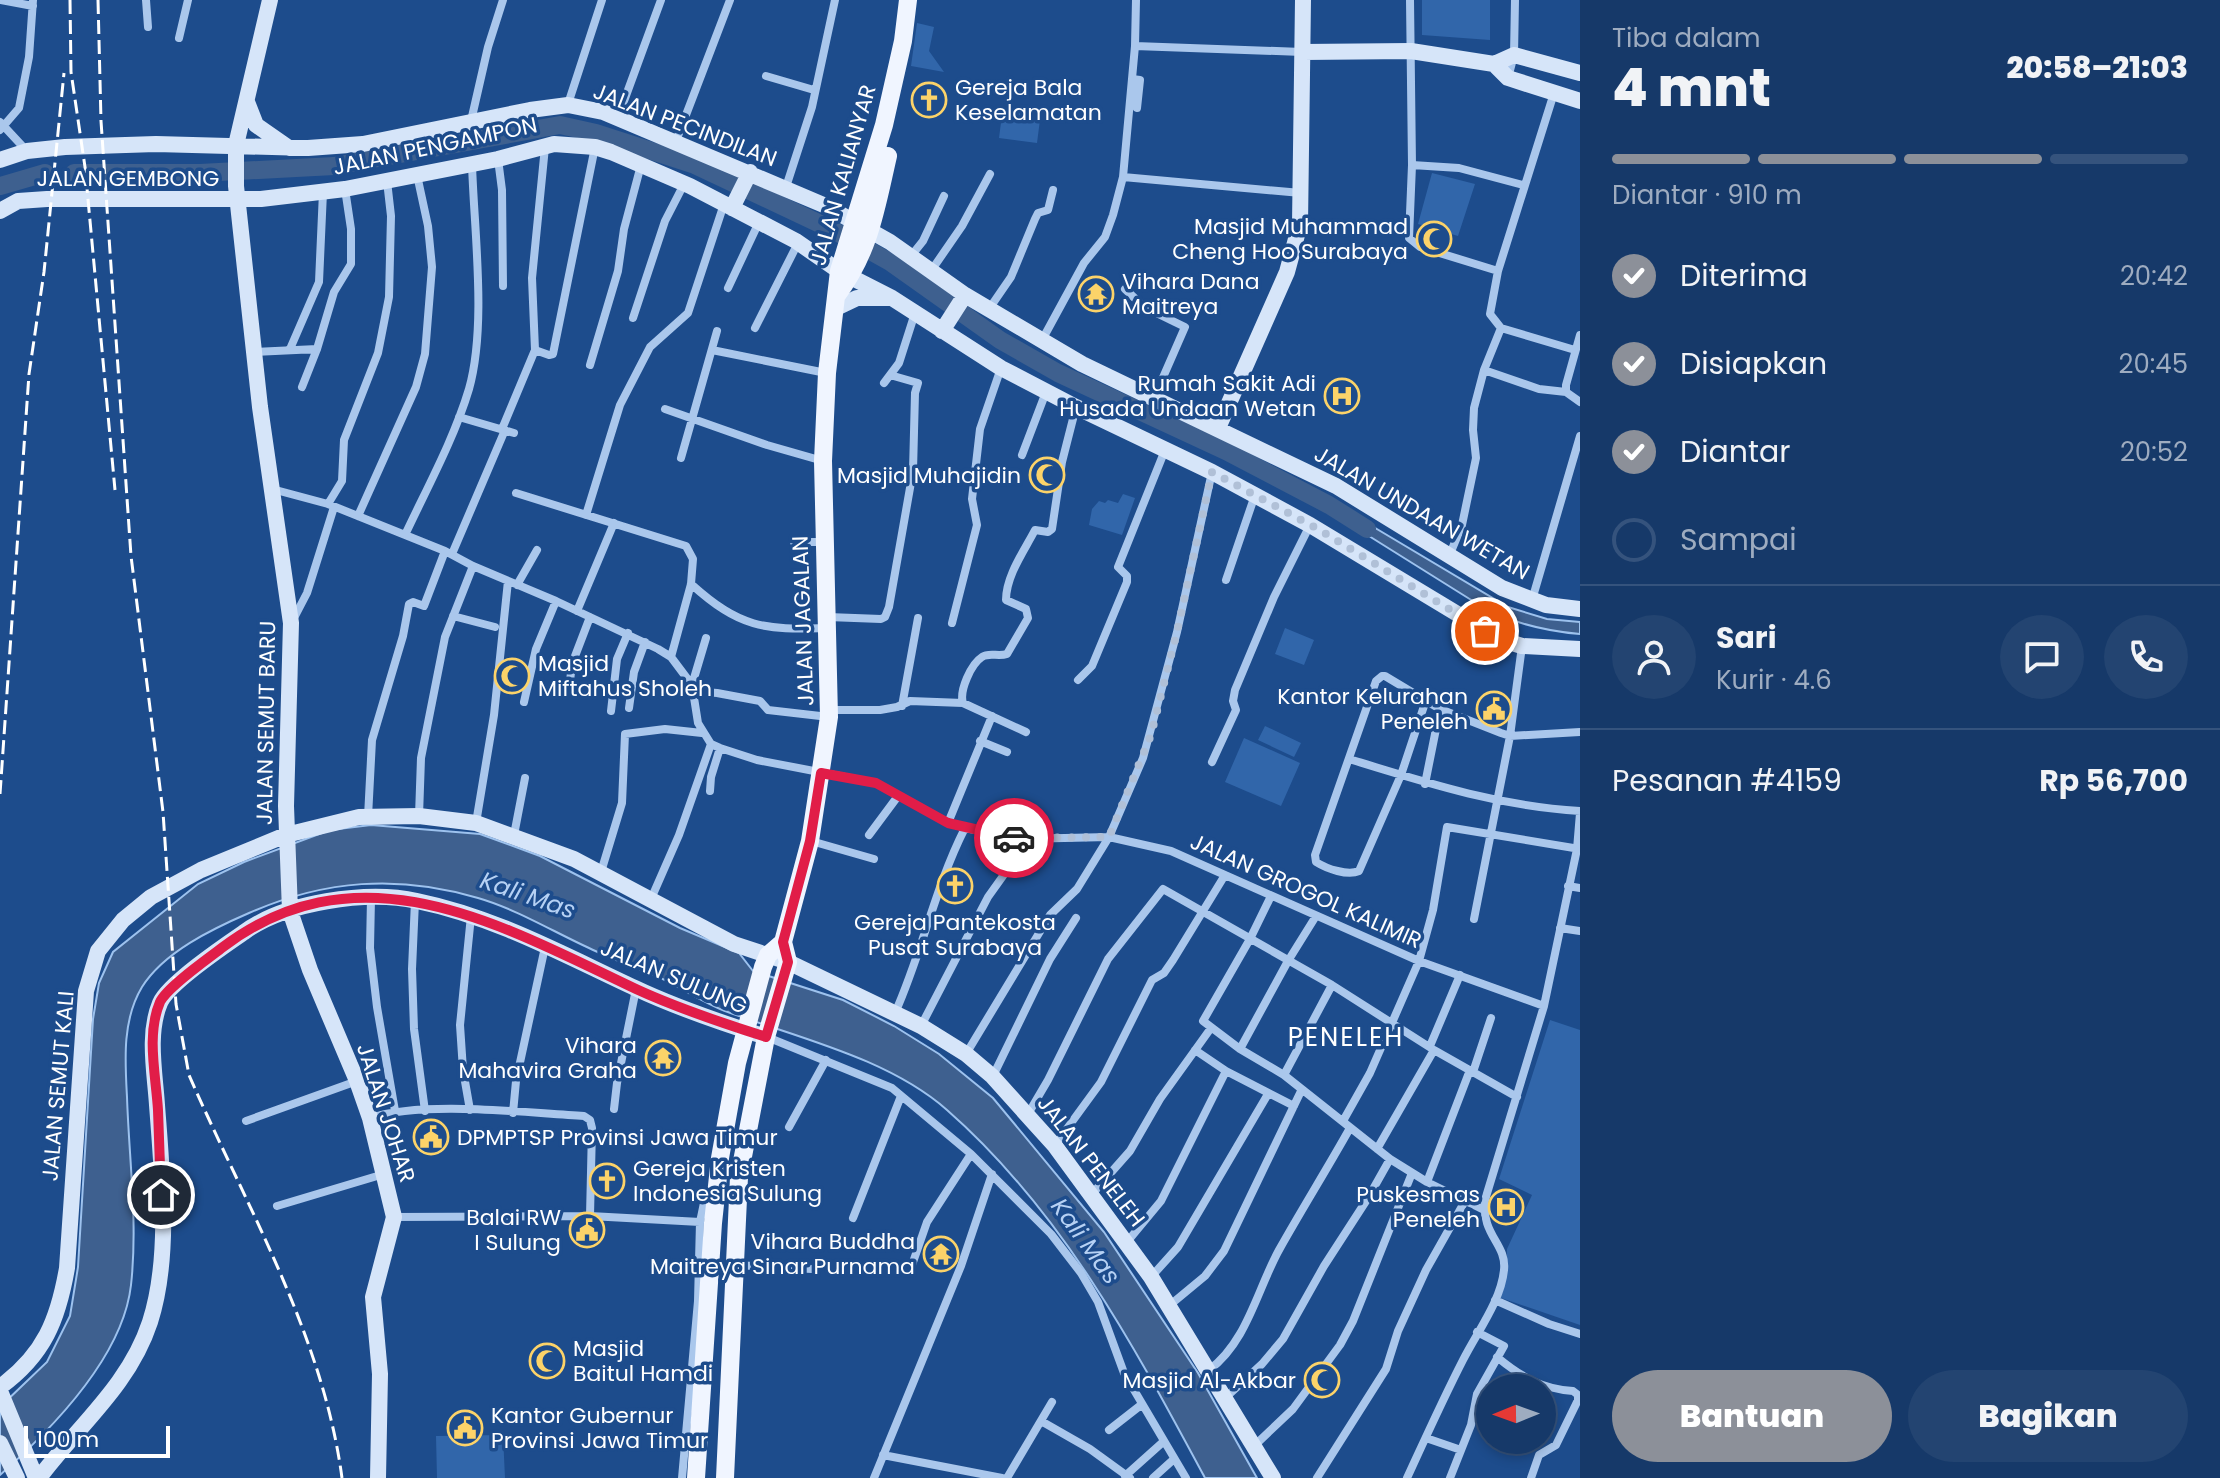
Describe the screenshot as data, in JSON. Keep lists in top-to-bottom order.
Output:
{
  "streets": {
    "main road": ["JALAN KALIANYAR", "JALAN JAGALAN"],
    "street": [
      "JALAN PECINDILAN",
      "JALAN PENGAMPON",
      "JALAN GEMBONG",
      "JALAN UNDAAN WETAN",
      "JALAN SEMUT BARU",
      "JALAN GROGOL KALIMIR",
      "JALAN SULUNG",
      "JALAN SEMUT KALI",
      "JALAN JOHAR",
      "JALAN PENELEH"
    ]
  },
  "crossings": [
    ["JALAN PECINDILAN", "JALAN KALIANYAR"],
    ["JALAN PECINDILAN", "JALAN GEMBONG"],
    ["JALAN PECINDILAN", "JALAN UNDAAN WETAN"],
    ["JALAN PECINDILAN", "JALAN SEMUT BARU"],
    ["JALAN PENGAMPON", "JALAN KALIANYAR"],
    ["JALAN PENGAMPON", "JALAN GEMBONG"],
    ["JALAN PENGAMPON", "JALAN SEMUT BARU"],
    ["JALAN KALIANYAR", "JALAN UNDAAN WETAN"],
    ["JALAN KALIANYAR", "JALAN JAGALAN"],
    ["JALAN GEMBONG", "JALAN SEMUT BARU"],
    ["JALAN JAGALAN", "JALAN GROGOL KALIMIR"],
    ["JALAN JAGALAN", "JALAN SEMUT KALI"],
    ["JALAN JAGALAN", "JALAN PENELEH"],
    ["JALAN SEMUT BARU", "JALAN SULUNG"],
    ["JALAN SEMUT BARU", "JALAN SEMUT KALI"],
    ["JALAN SEMUT BARU", "JALAN JOHAR"],
    ["JALAN SULUNG", "JALAN JOHAR"],
    ["JALAN SEMUT KALI", "JALAN PENELEH"]
  ],
  "districts": ["PENELEH"],
  "water": ["Kali Mas"],
  "places": {
    "church": ["Gereja Bala Keselamatan", "Gereja Pantekosta Pusat Surabaya", "Gereja Kristen Indonesia Sulung"],
    "mosque": [
      "Masjid Muhammad Cheng Hoo Surabaya",
      "Masjid Muhajidin",
      "Masjid Miftahus Sholeh",
      "Masjid Baitul Hamdi",
      "Masjid Al-Akbar"
    ],
    "temple": ["Vihara Dana Maitreya", "Vihara Mahavira Graha", "Vihara Buddha Maitreya Sinar Purnama"],
    "hospital": ["Rumah Sakit Adi Husada Undaan Wetan", "Puskesmas Peneleh"],
    "public building": [
      "Kantor Kelurahan Peneleh",
      "DPMPTSP Provinsi Jawa Timur",
      "Balai RW I Sulung",
      "Kantor Gubernur Provinsi Jawa Timur"
    ]
  },
  "scale_bar": "100 m",
  "north": "left",
  "page": {
    "heading": ["4 mnt", "Tiba dalam", "20:58–21:03"],
    "panel": [
      "Sari",
      "Kurir · 4.6",
      "Pesanan #4159",
      "Rp 56,700"
    ],
    "bar": "Diantar · 910 m",
    "list": [
      ["Diterima", "20:42"],
      ["Disiapkan", "20:45"],
      ["Diantar", "20:52"],
      "Sampai"
    ],
    "buttons": ["Bantuan", "Bagikan"],
    "scale": "100 m"
  }
}
